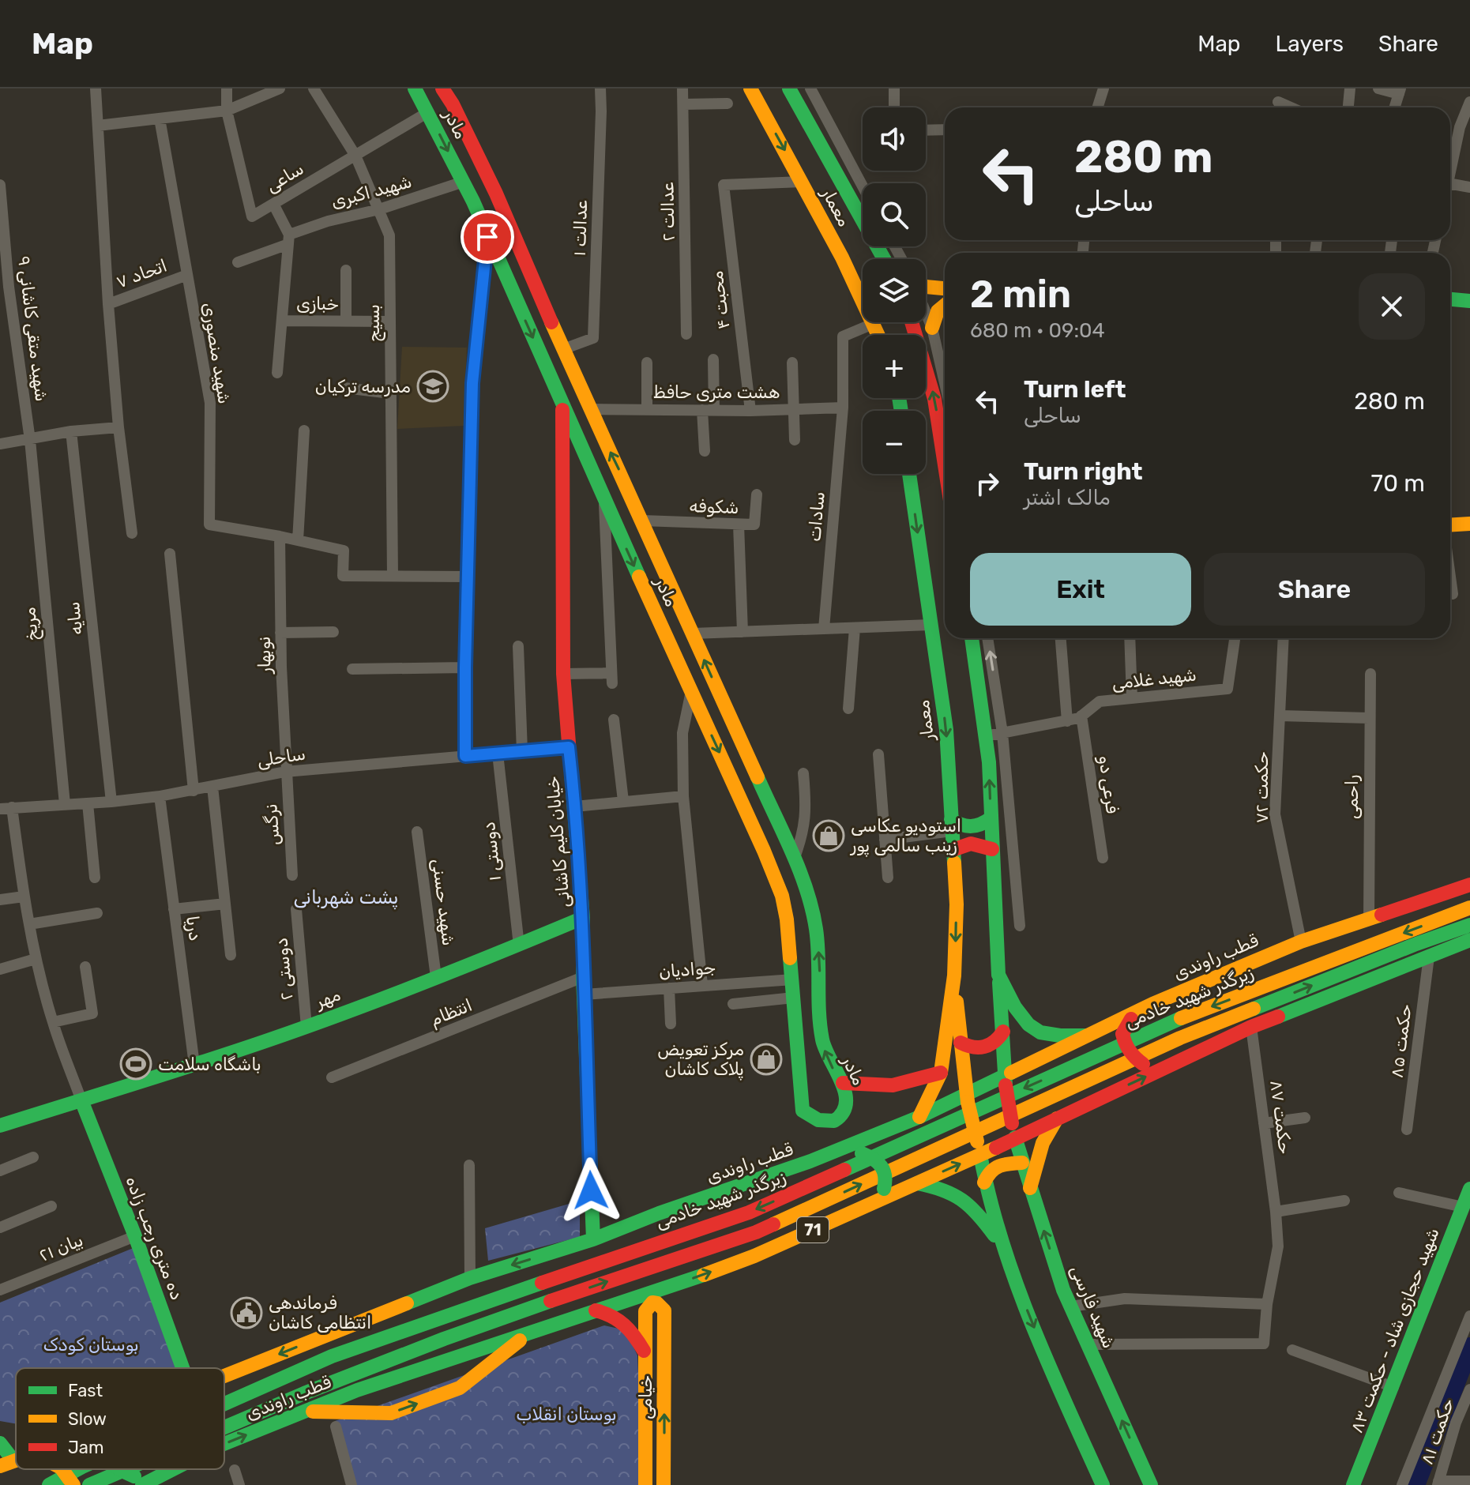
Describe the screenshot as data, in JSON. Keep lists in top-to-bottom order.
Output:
{
  "streets": {
    "main road": [
      "مادر",
      "معمار",
      "خیابان کلیم کاشانی",
      "قطب راوندی",
      "زیرگذر شهید خادمی",
      "مهر",
      "71",
      "ده متری رجب زاده",
      "شهید فارسی",
      "شهید حجازی شاد - حکمت ۸۳",
      "خیامی"
    ],
    "street": [
      "ساعی",
      "شهید اکبری",
      "عدالت ۲",
      "عدالت ۱",
      "اتحاد ۷",
      "محبت ۴",
      "خبازی",
      "بسیج",
      "شهید متقی کاشانی ۹",
      "شهید منصوری",
      "هشت متری حافظ",
      "شکوفه",
      "سادات",
      "سایه",
      "مریخ",
      "نوبهار",
      "شهید غلامی",
      "ساحلی",
      "فرعی دو",
      "حکمت ۷۲",
      "راحمی",
      "نرگس",
      "دوستی ۱",
      "شهید حسنی",
      "دریا",
      "دوستی ۲",
      "جوادیان",
      "انتظام",
      "حکمت ۸۵",
      "حکمت ۸۷",
      "بیان ۲۱",
      "حکمت ۸۱"
    ]
  },
  "crossings": [
    ["مادر", "ساعی"],
    ["مادر", "شهید اکبری"],
    ["مادر", "عدالت ۱"],
    ["مادر", "هشت متری حافظ"],
    ["مادر", "شکوفه"],
    ["مادر", "خیابان کلیم کاشانی"],
    ["مادر", "جوادیان"],
    ["ساعی", "بسیج"],
    ["شهید اکبری", "بسیج"],
    ["معمار", "محبت ۴"],
    ["معمار", "سادات"],
    ["معمار", "قطب راوندی"],
    ["اتحاد ۷", "شهید منصوری"],
    ["محبت ۴", "هشت متری حافظ"],
    ["خبازی", "بسیج"],
    ["شهید متقی کاشانی ۹", "مریخ"],
    ["شهید منصوری", "نوبهار"],
    ["هشت متری حافظ", "سادات"],
    ["سایه", "ساحلی"],
    ["مریخ", "ساحلی"],
    ["نوبهار", "ساحلی"],
    ["نوبهار", "نرگس"],
    ["شهید غلامی", "فرعی دو"],
    ["ساحلی", "نرگس"],
    ["ساحلی", "خیابان کلیم کاشانی"],
    ["ساحلی", "دوستی ۱"],
    ["ساحلی", "دریا"],
    ["حکمت ۷۲", "قطب راوندی"],
    ["راحمی", "قطب راوندی"],
    ["خیابان کلیم کاشانی", "قطب راوندی"],
    ["خیابان کلیم کاشانی", "جوادیان"],
    ["خیابان کلیم کاشانی", "مهر"],
    ["خیابان کلیم کاشانی", "انتظام"],
    ["دوستی ۱", "مهر"],
    ["شهید حسنی", "مهر"],
    ["دریا", "مهر"],
    ["قطب راوندی", "حکمت ۸۵"],
    ["قطب راوندی", "حکمت ۸۷"],
    ["قطب راوندی", "شهید فارسی"],
    ["دوستی ۲", "مهر"],
    ["مهر", "ده متری رجب زاده"],
    ["حکمت ۸۷", "شهید فارسی"],
    ["ده متری رجب زاده", "بیان ۲۱"]
  ],
  "districts": ["پشت شهربانی"],
  "parks": ["بوستان کودک", "بوستان انقلاب"],
  "places": {
    "school or university": ["مدرسه ترکیان"],
    "shop": ["استودیو عکاسی زینب سالمی پور", "مرکز تعویض پلاک کاشان"],
    "sports": ["باشگاه سلامت"],
    "public building": ["فرماندهی انتظامی کاشان"]
  },
  "legend": ["Fast", "Slow", "Jam"],
  "page": {
    "header": "Map",
    "nav": ["Map", "Layers", "Share"],
    "map_buttons": ["+", "−"],
    "turn": ["280 m", "ساحلی"],
    "heading": ["2 min", "680 m · 09:04"],
    "list": [
      {
        "name": "Turn left",
        "note": "ساحلی",
        "value": "280 m"
      },
      {
        "name": "Turn right",
        "note": "مالک اشتر",
        "value": "70 m"
      }
    ],
    "buttons": ["Exit", "Share"]
  }
}
